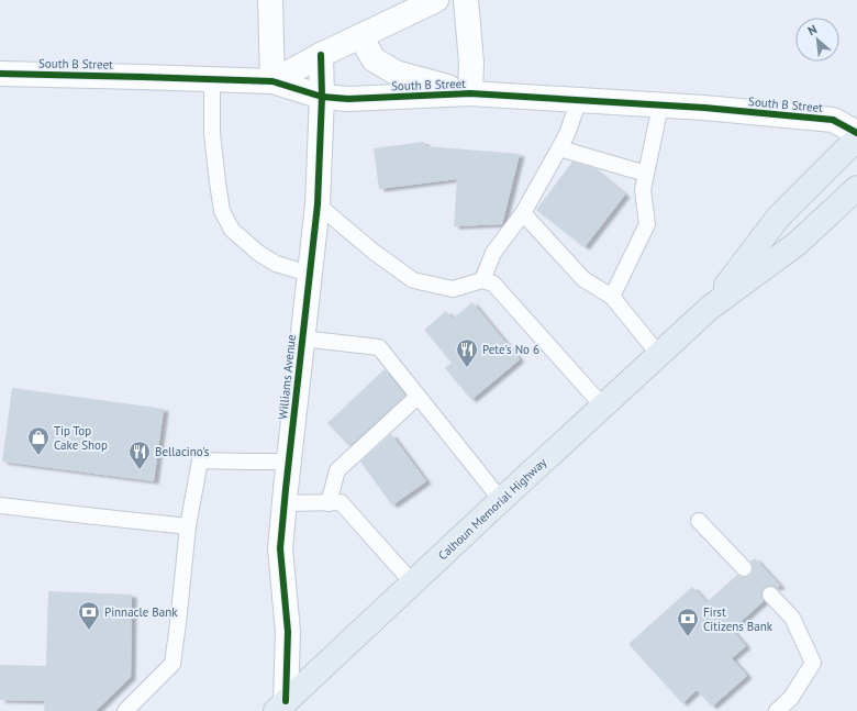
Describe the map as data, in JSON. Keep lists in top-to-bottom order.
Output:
{
  "streets": {
    "highway": ["Calhoun Memorial Highway"],
    "street": ["South B Street", "Williams Avenue"]
  },
  "crossings": [
    ["South B Street", "Williams Avenue"],
    ["Williams Avenue", "Calhoun Memorial Highway"]
  ],
  "places": {
    "restaurant": ["Pete's No 6", "Bellacino's"],
    "shop": ["Tip Top Cake Shop"],
    "bank": ["Pinnacle Bank", "First Citizens Bank"]
  },
  "north": "top left"
}
